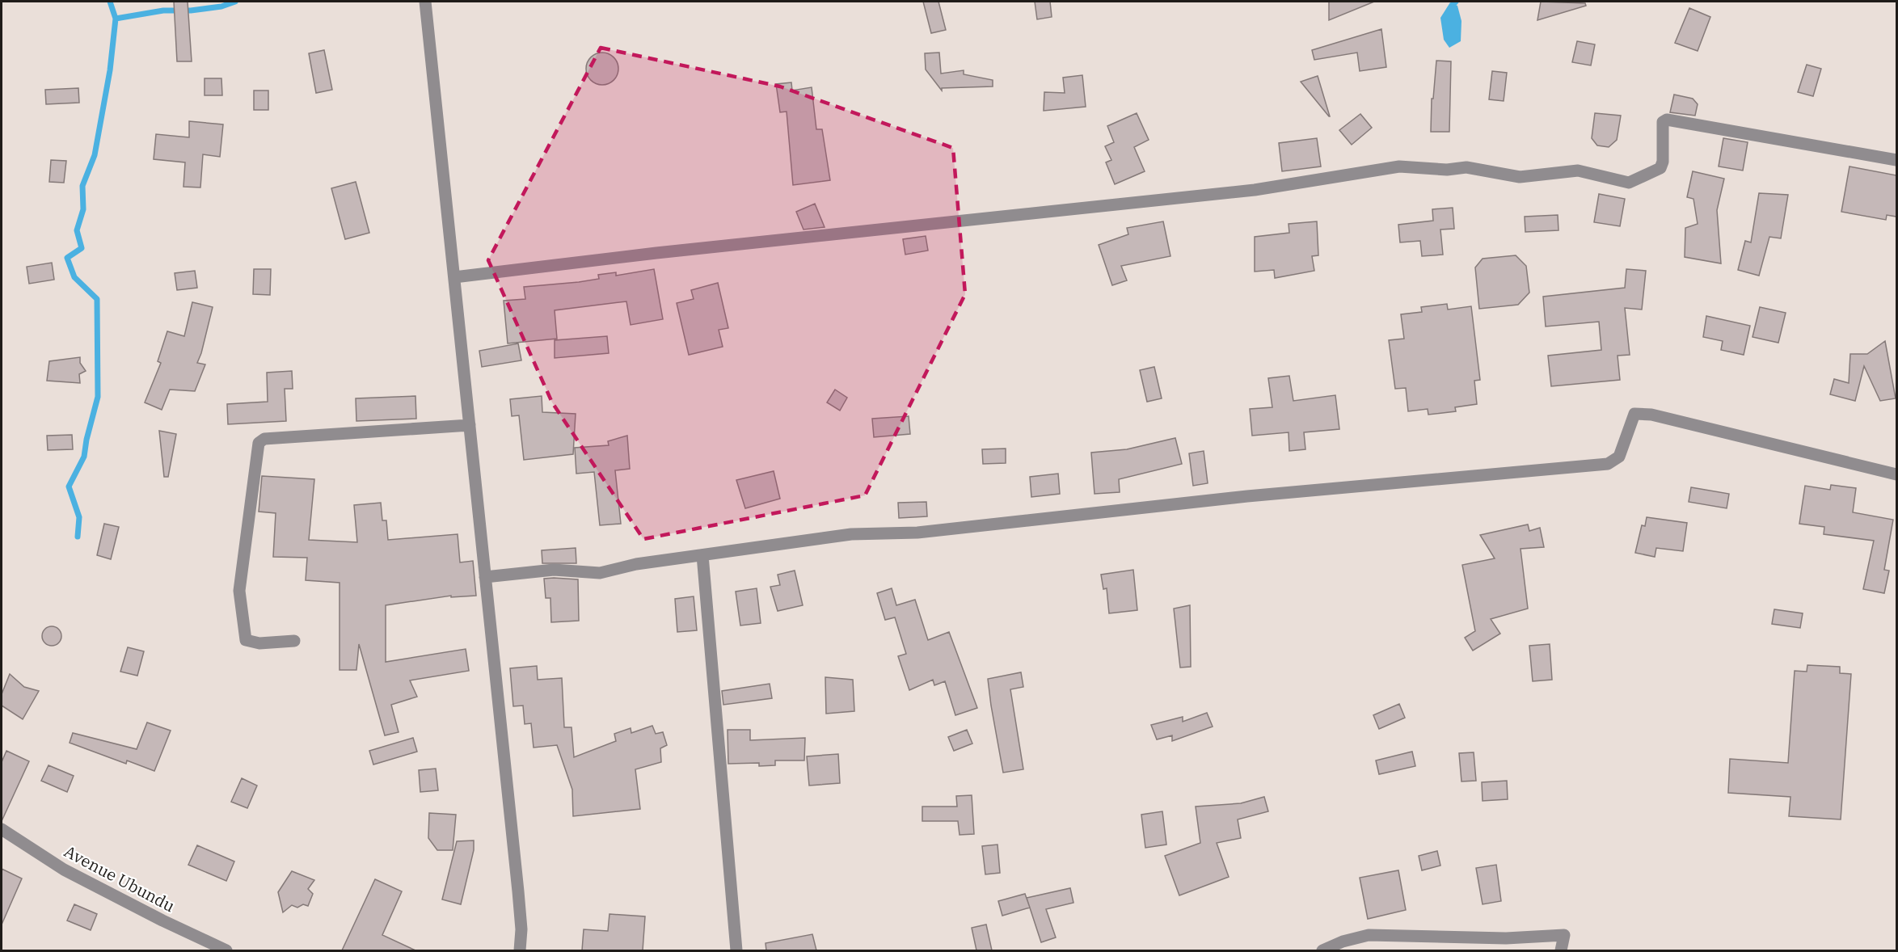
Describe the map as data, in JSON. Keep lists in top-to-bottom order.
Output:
{
  "streets": {
    "street": ["Avenue Ubundu"]
  }
}
